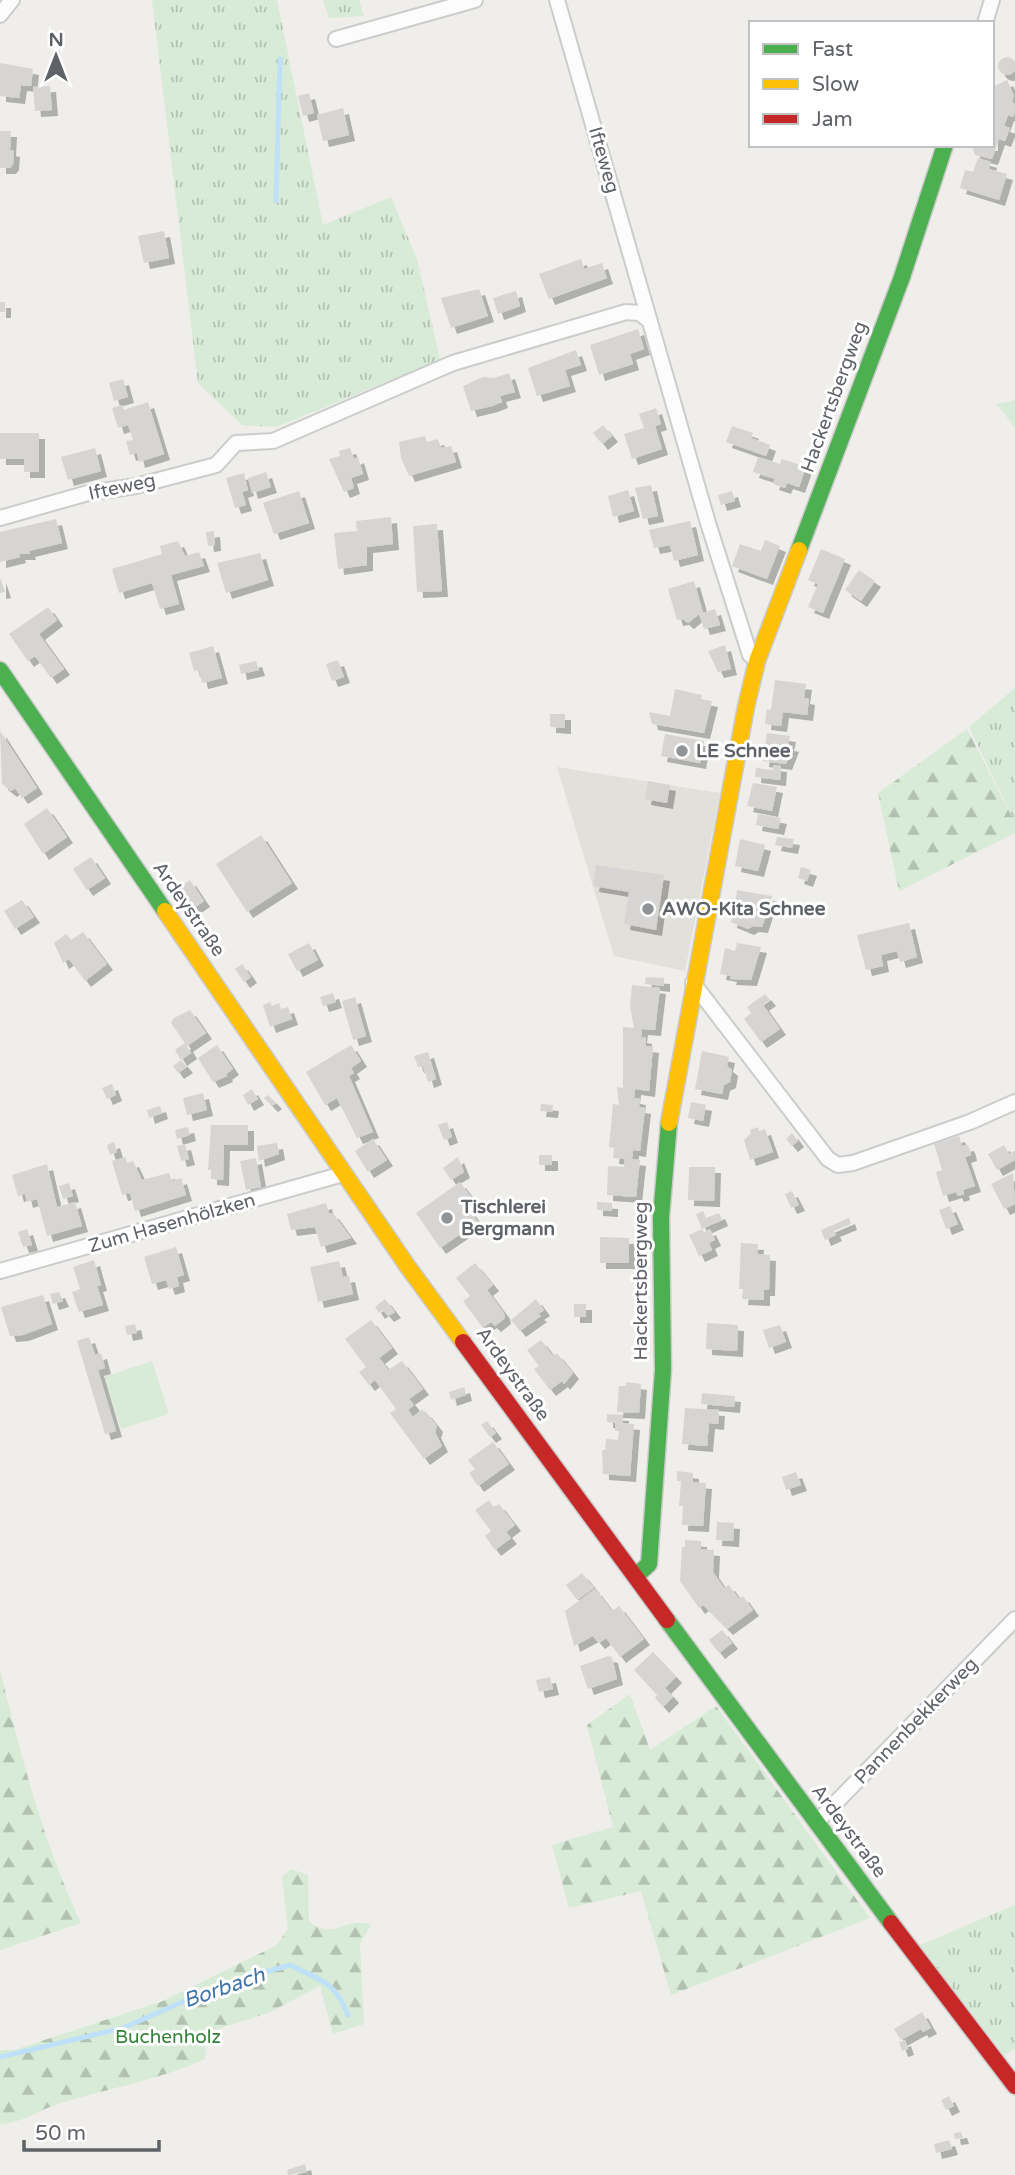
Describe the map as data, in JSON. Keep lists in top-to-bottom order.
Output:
{
  "streets": {
    "main road": ["Hackertsbergweg", "Ardeystraße"],
    "street": ["Ifteweg", "Zum Hasenhölzken", "Pannenbekkerweg"]
  },
  "crossings": [
    ["Hackertsbergweg", "Ardeystraße"],
    ["Ardeystraße", "Zum Hasenhölzken"],
    ["Ardeystraße", "Pannenbekkerweg"]
  ],
  "water": ["Borbach"],
  "parks": ["Buchenholz"],
  "places": ["LE Schnee", "AWO-Kita Schnee", "Tischlerei Bergmann"],
  "legend": ["Fast", "Slow", "Jam"],
  "scale_bar": "50 m",
  "north": "top"
}
